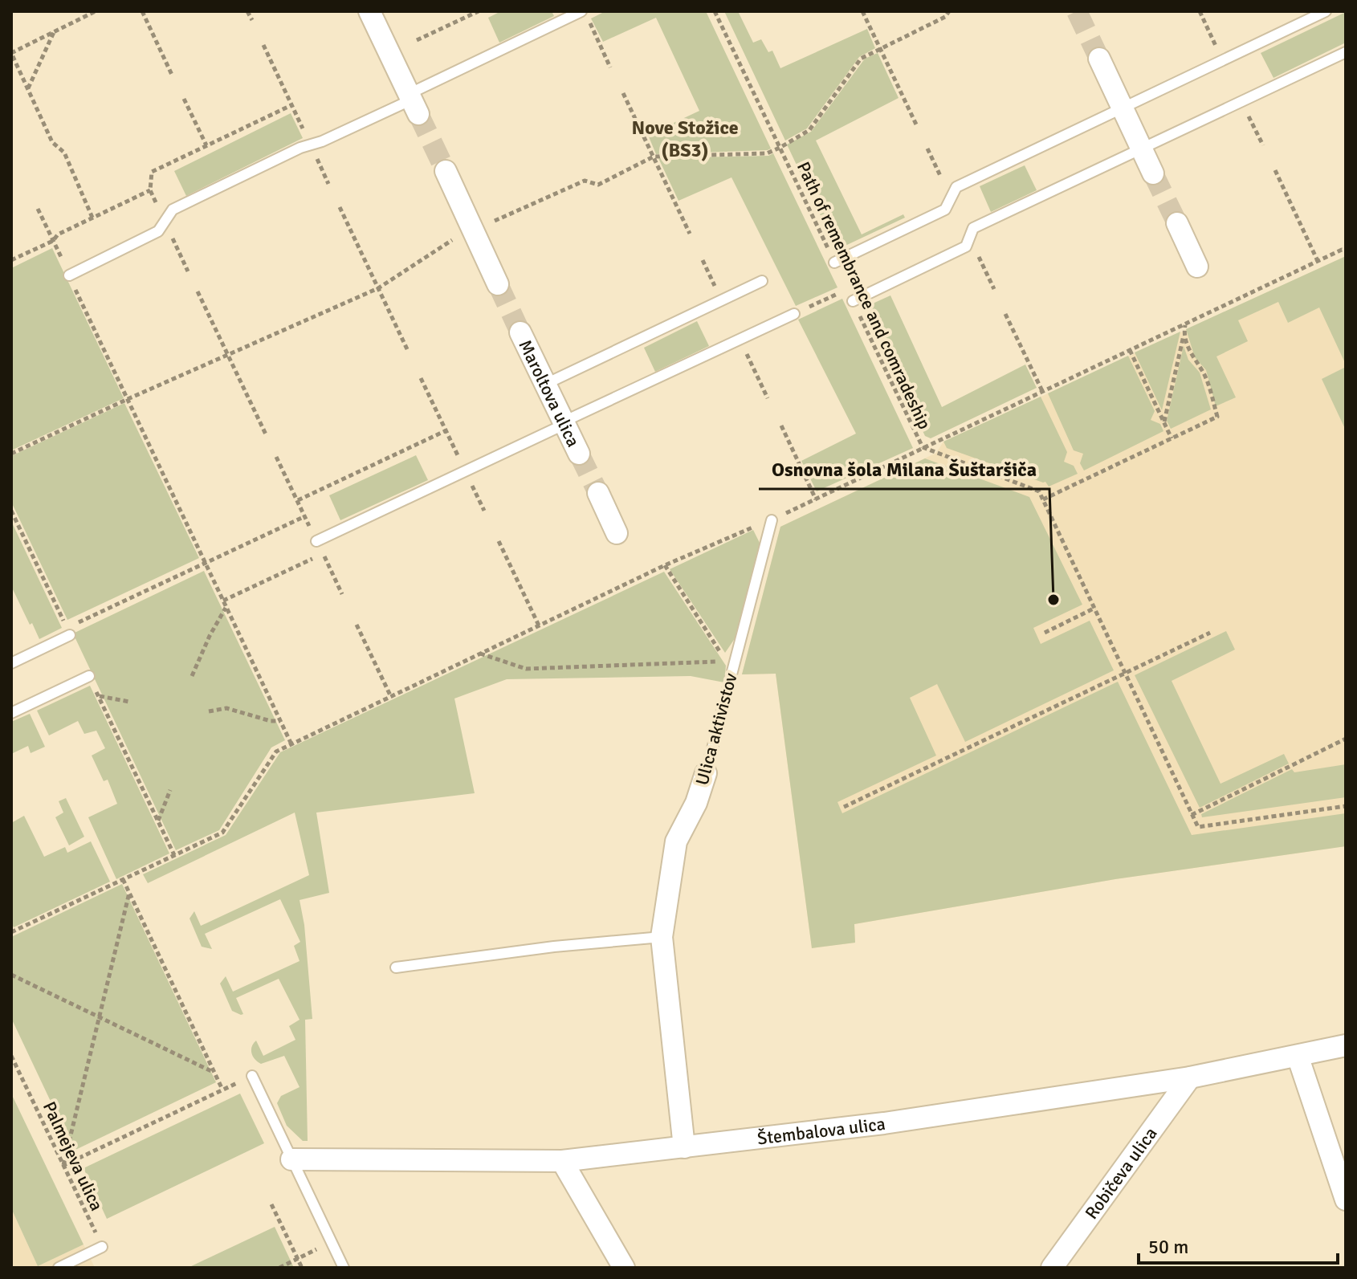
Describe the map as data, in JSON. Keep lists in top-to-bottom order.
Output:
{
  "streets": {
    "street": [
      "Maroltova ulica",
      "Ulica aktivistov",
      "Štembalova ulica",
      "Robičeva ulica"
    ],
    "path": ["Path of remembrance and comradeship", "Palmejeva ulica"]
  },
  "crossings": [
    ["Ulica aktivistov", "Štembalova ulica"],
    ["Štembalova ulica", "Robičeva ulica"]
  ],
  "districts": ["Nove Stožice (BS3)"],
  "places": ["Osnovna šola Milana Šuštaršiča"],
  "scale_bar": "50 m"
}
